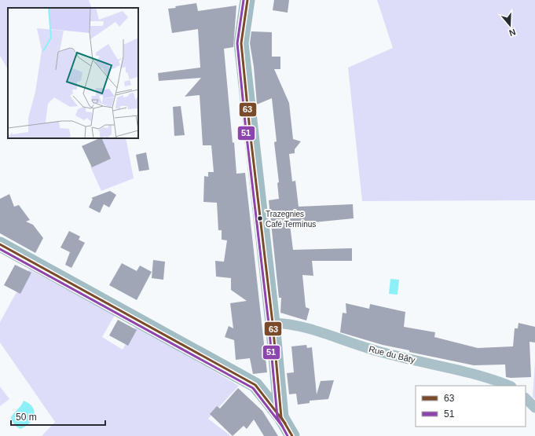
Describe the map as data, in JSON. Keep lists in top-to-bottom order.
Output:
{
  "streets": {
    "street": ["Rue du Bâty"]
  },
  "places": ["Trazegnies Café Terminus"],
  "lines": ["transit line 63", "transit line 51"],
  "legend": ["63", "51"],
  "scale_bar": "50 m",
  "north": "bottom"
}
